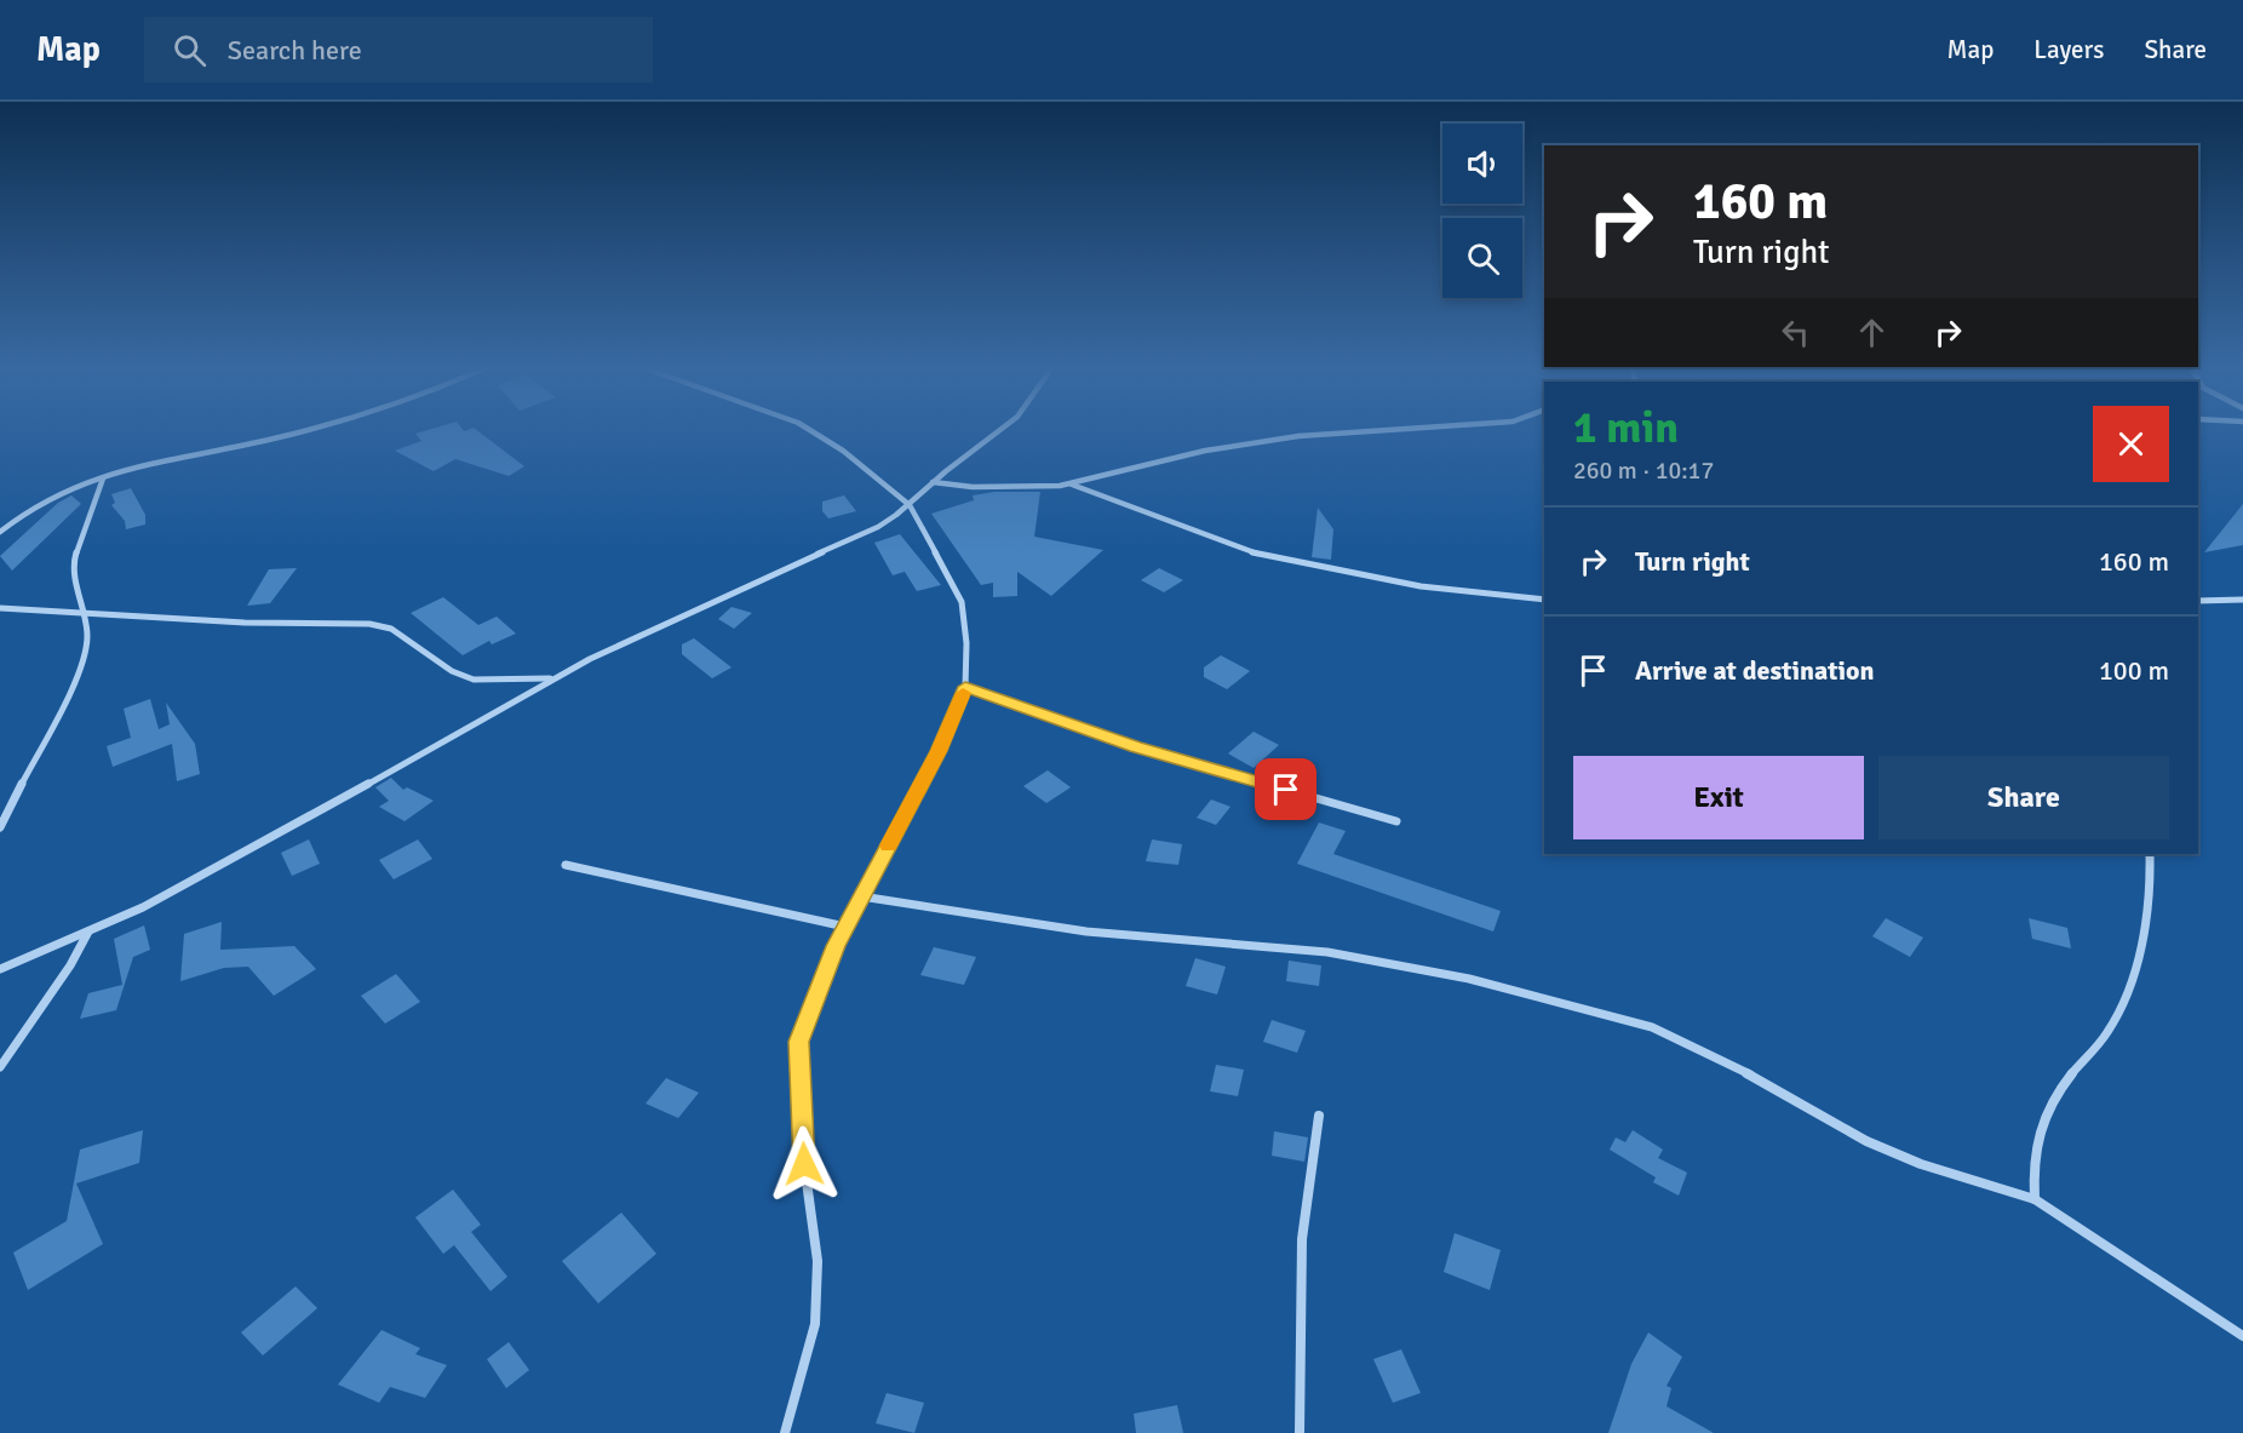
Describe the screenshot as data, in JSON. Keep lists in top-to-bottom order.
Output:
{
  "page": {
    "header": "Map",
    "search": "Search here",
    "nav": ["Map", "Layers", "Share"],
    "turn": ["160 m", "Turn right"],
    "heading": ["1 min", "260 m · 10:17"],
    "list": [
      {
        "name": "Turn right",
        "value": "160 m"
      },
      {
        "name": "Arrive at destination",
        "value": "100 m"
      }
    ],
    "buttons": ["Exit", "Share"]
  }
}
